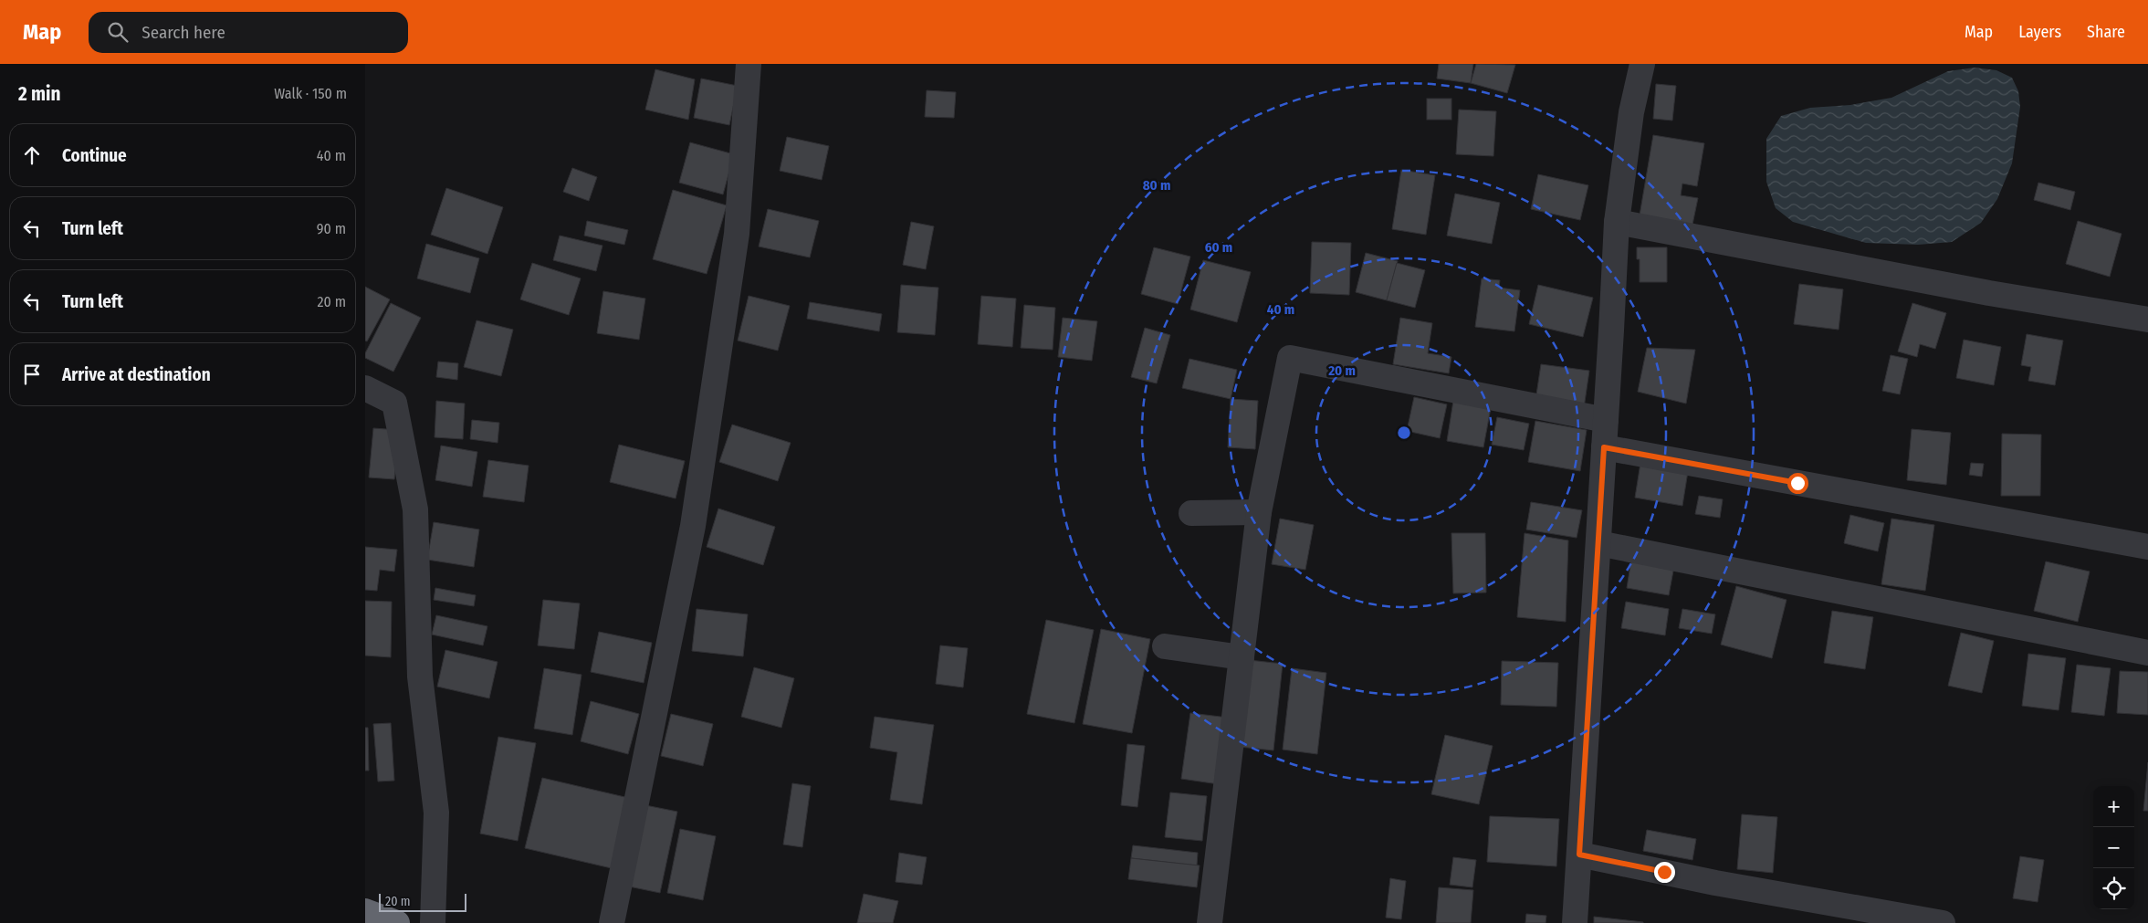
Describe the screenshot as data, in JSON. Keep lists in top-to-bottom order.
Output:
{
  "scale_bar": "20 m",
  "page": {
    "header": "Map",
    "search": "Search here",
    "nav": ["Map", "Layers", "Share"],
    "heading": ["2 min", "Walk · 150 m"],
    "list": [
      ["Continue", "40 m"],
      ["Turn left", "90 m"],
      ["Turn left", "20 m"],
      "Arrive at destination"
    ],
    "map_buttons": ["+", "−"],
    "scale": "20 m"
  },
  "rings": [
    "80 m",
    "60 m",
    "40 m",
    "20 m"
  ]
}
